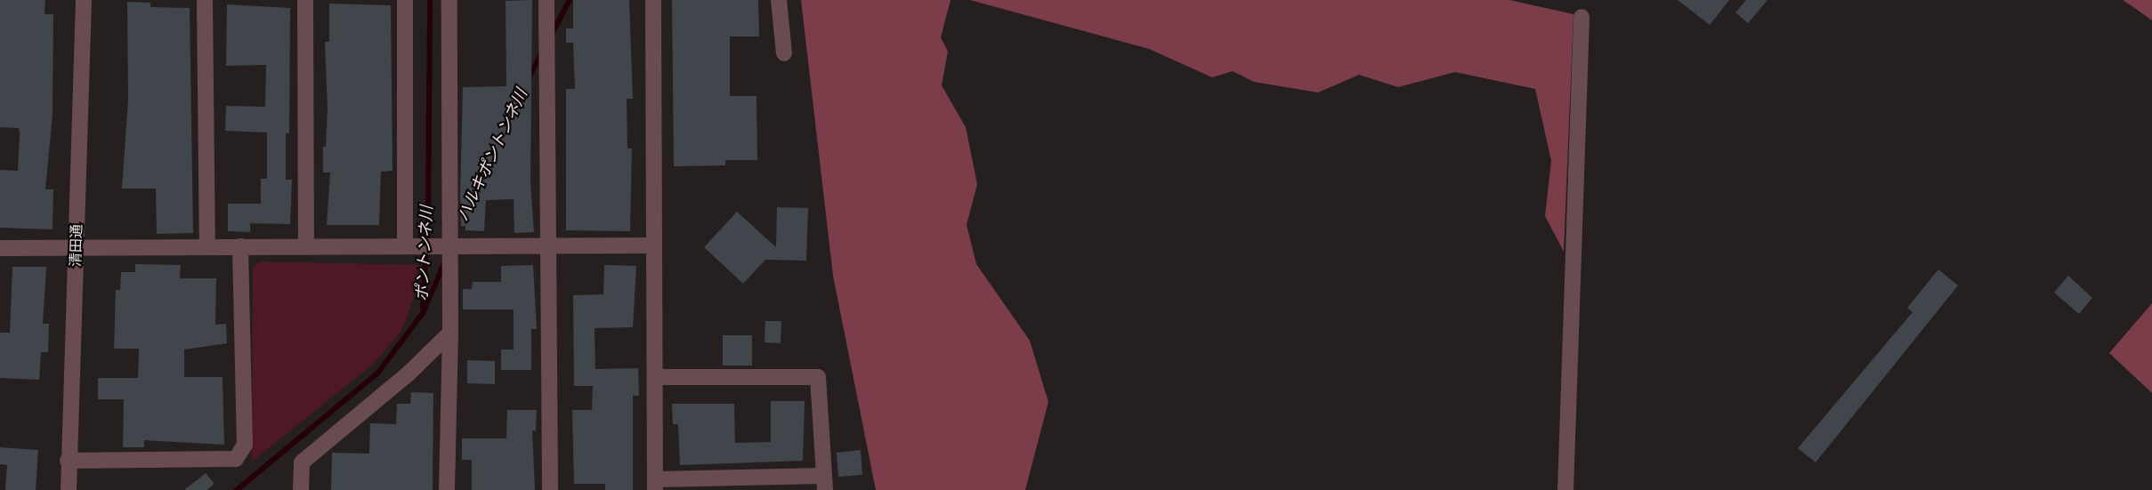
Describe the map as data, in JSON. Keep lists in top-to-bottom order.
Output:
{
  "streets": {
    "street": ["清田通"]
  },
  "water": ["ハルキポントンネ川", "ポントンネ川"]
}
